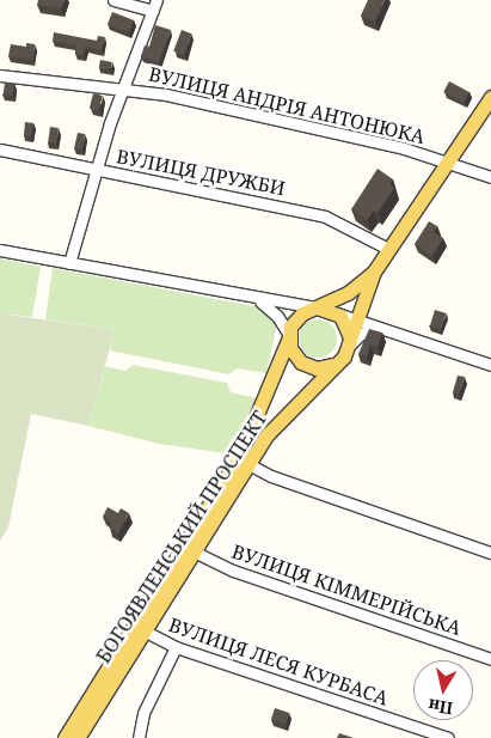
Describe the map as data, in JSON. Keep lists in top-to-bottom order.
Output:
{
  "streets": {
    "main road": ["БОГОЯВЛЕНСЬКИЙ ПРОСПЕКТ"],
    "street": [
      "ВУЛИЦЯ АНДРІЯ АНТОНЮКА",
      "ВУЛИЦЯ ДРУЖБИ",
      "ВУЛИЦЯ КІММЕРІЙСЬКА",
      "ВУЛИЦЯ ЛЕСЯ КУРБАСА"
    ]
  },
  "crossings": [
    ["ВУЛИЦЯ АНДРІЯ АНТОНЮКА", "БОГОЯВЛЕНСЬКИЙ ПРОСПЕКТ"],
    ["ВУЛИЦЯ ДРУЖБИ", "БОГОЯВЛЕНСЬКИЙ ПРОСПЕКТ"],
    ["БОГОЯВЛЕНСЬКИЙ ПРОСПЕКТ", "ВУЛИЦЯ КІММЕРІЙСЬКА"],
    ["БОГОЯВЛЕНСЬКИЙ ПРОСПЕКТ", "ВУЛИЦЯ ЛЕСЯ КУРБАСА"]
  ],
  "north": "bottom"
}
